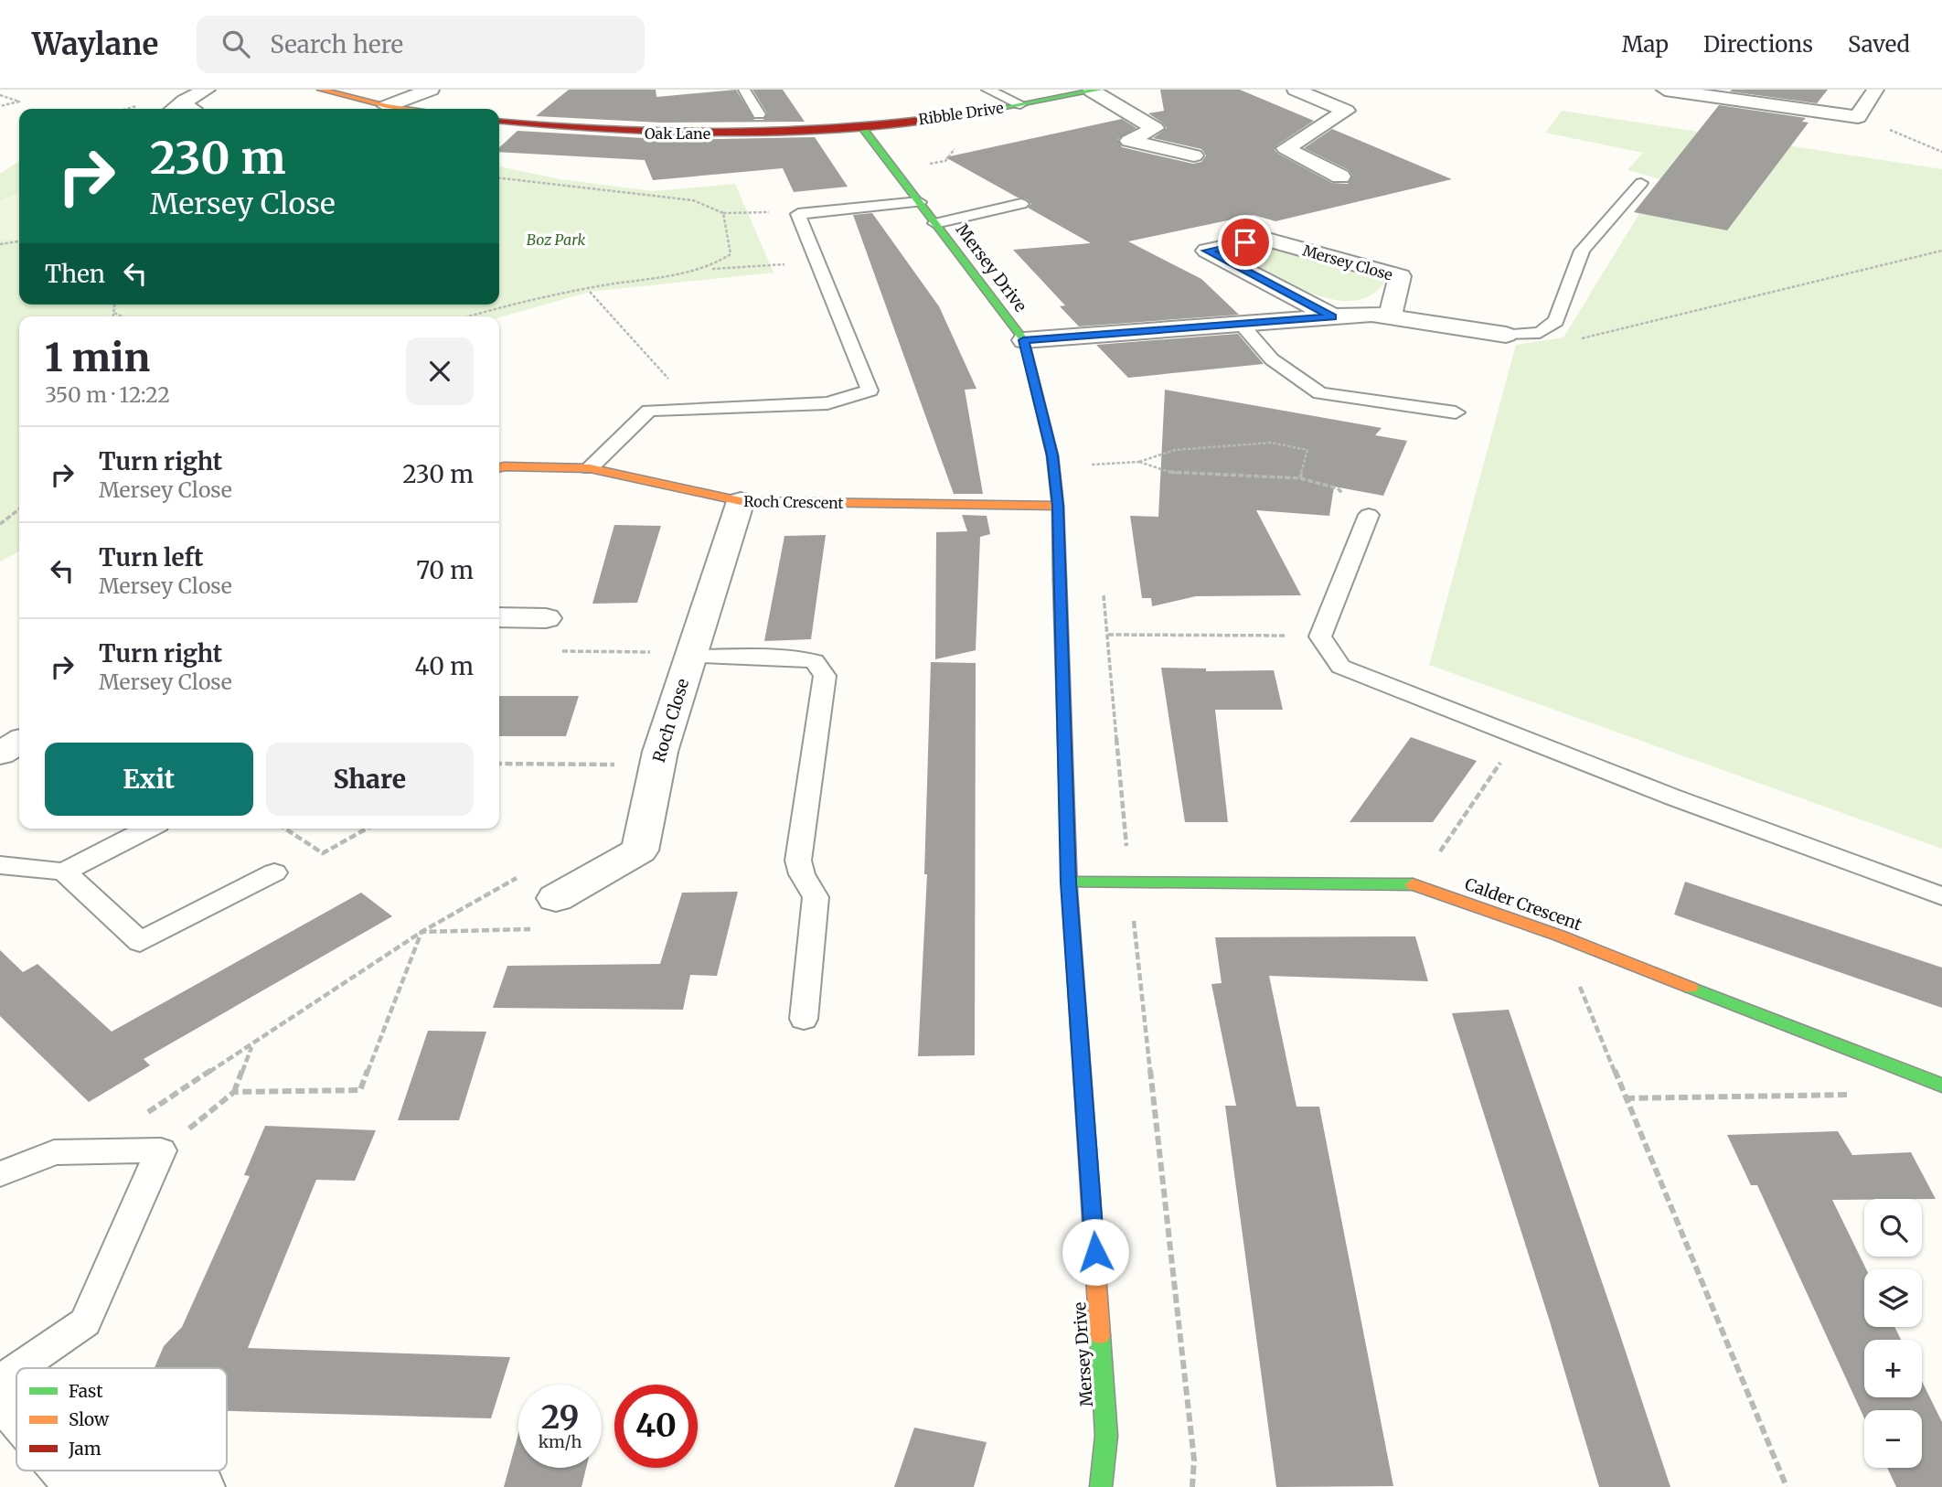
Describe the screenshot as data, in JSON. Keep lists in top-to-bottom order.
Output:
{
  "streets": {
    "street": [
      "Ribble Drive",
      "Oak Lane",
      "Mersey Close",
      "Mersey Drive",
      "Roch Crescent",
      "Roch Close",
      "Calder Crescent"
    ]
  },
  "crossings": [
    ["Ribble Drive", "Oak Lane"],
    ["Ribble Drive", "Mersey Drive"],
    ["Oak Lane", "Mersey Drive"],
    ["Mersey Drive", "Roch Crescent"],
    ["Mersey Drive", "Calder Crescent"],
    ["Roch Crescent", "Roch Close"]
  ],
  "parks": ["Boz Park"],
  "legend": ["Fast", "Slow", "Jam"],
  "page": {
    "header": "Waylane",
    "search": "Search here",
    "nav": ["Map", "Directions", "Saved"],
    "turn": ["230 m", "Mersey Close"],
    "then": "Then",
    "heading": ["1 min", "350 m · 12:22"],
    "list": [
      {
        "name": "Turn right",
        "note": "Mersey Close",
        "value": "230 m"
      },
      {
        "name": "Turn left",
        "note": "Mersey Close",
        "value": "70 m"
      },
      {
        "name": "Turn right",
        "note": "Mersey Close",
        "value": "40 m"
      }
    ],
    "buttons": ["Exit", "Share"],
    "map_buttons": ["+", "−"],
    "speed": "29 km/h",
    "limit": "40"
  }
}
